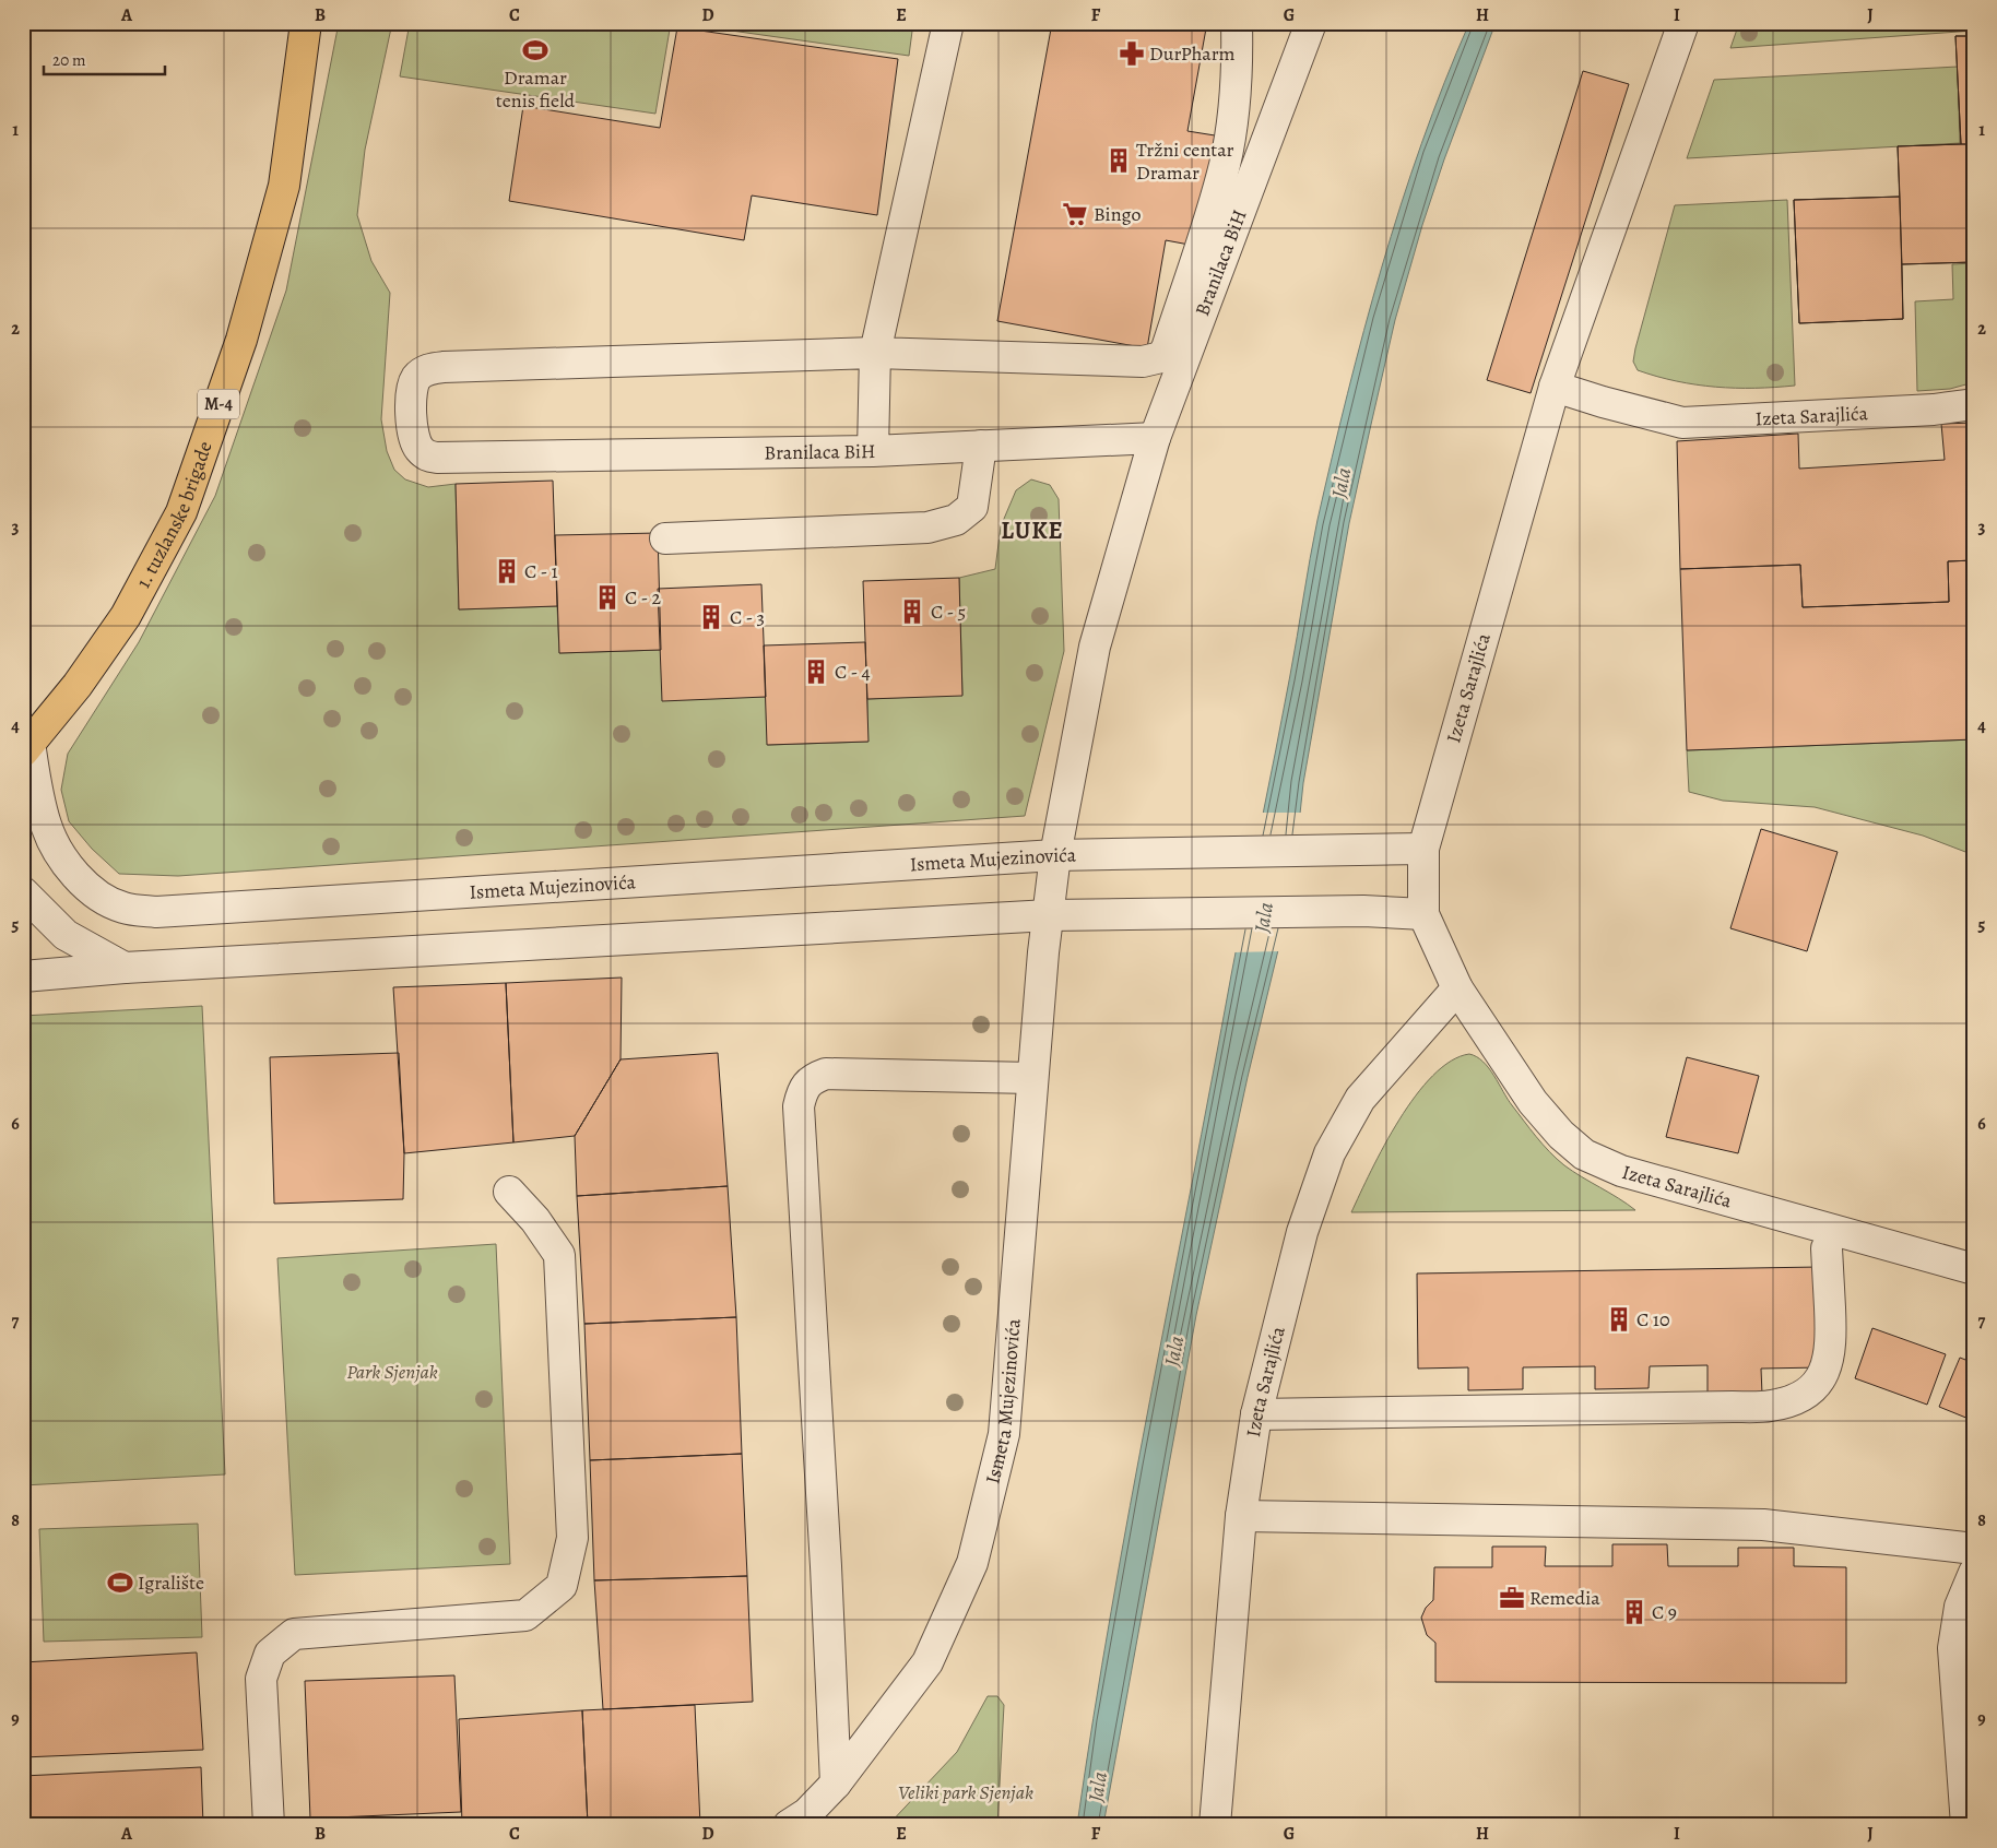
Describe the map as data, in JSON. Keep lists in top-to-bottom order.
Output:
{
  "streets": {
    "main road": ["M-4", "1. tuzlanske brigade"],
    "street": ["Branilaca BiH", "Izeta Sarajlića", "Ismeta Mujezinovića"]
  },
  "crossings": [
    ["Branilaca BiH", "Ismeta Mujezinovića"],
    ["Izeta Sarajlića", "Ismeta Mujezinovića"],
    ["1. tuzlanske brigade", "Ismeta Mujezinovića"]
  ],
  "districts": ["LUKE"],
  "water": ["Jala"],
  "parks": ["Park Sjenjak", "Veliki park Sjenjak"],
  "places": {
    "sports": ["Dramar tenis field", "Igralište"],
    "pharmacy": ["DurPharm"],
    "building": [
      "Tržni centar Dramar",
      "C - 1",
      "C - 2",
      "C - 5",
      "C - 3",
      "C - 4",
      "C 10",
      "C 9"
    ],
    "supermarket": ["Bingo"],
    "office": ["Remedia"]
  },
  "scale_bar": "20 m",
  "grid": {
    "columns": [
      "A",
      "B",
      "C",
      "D",
      "E",
      "F",
      "G",
      "H",
      "I",
      "J"
    ],
    "rows": [
      "1",
      "2",
      "3",
      "4",
      "5",
      "6",
      "7",
      "8",
      "9"
    ]
  }
}
